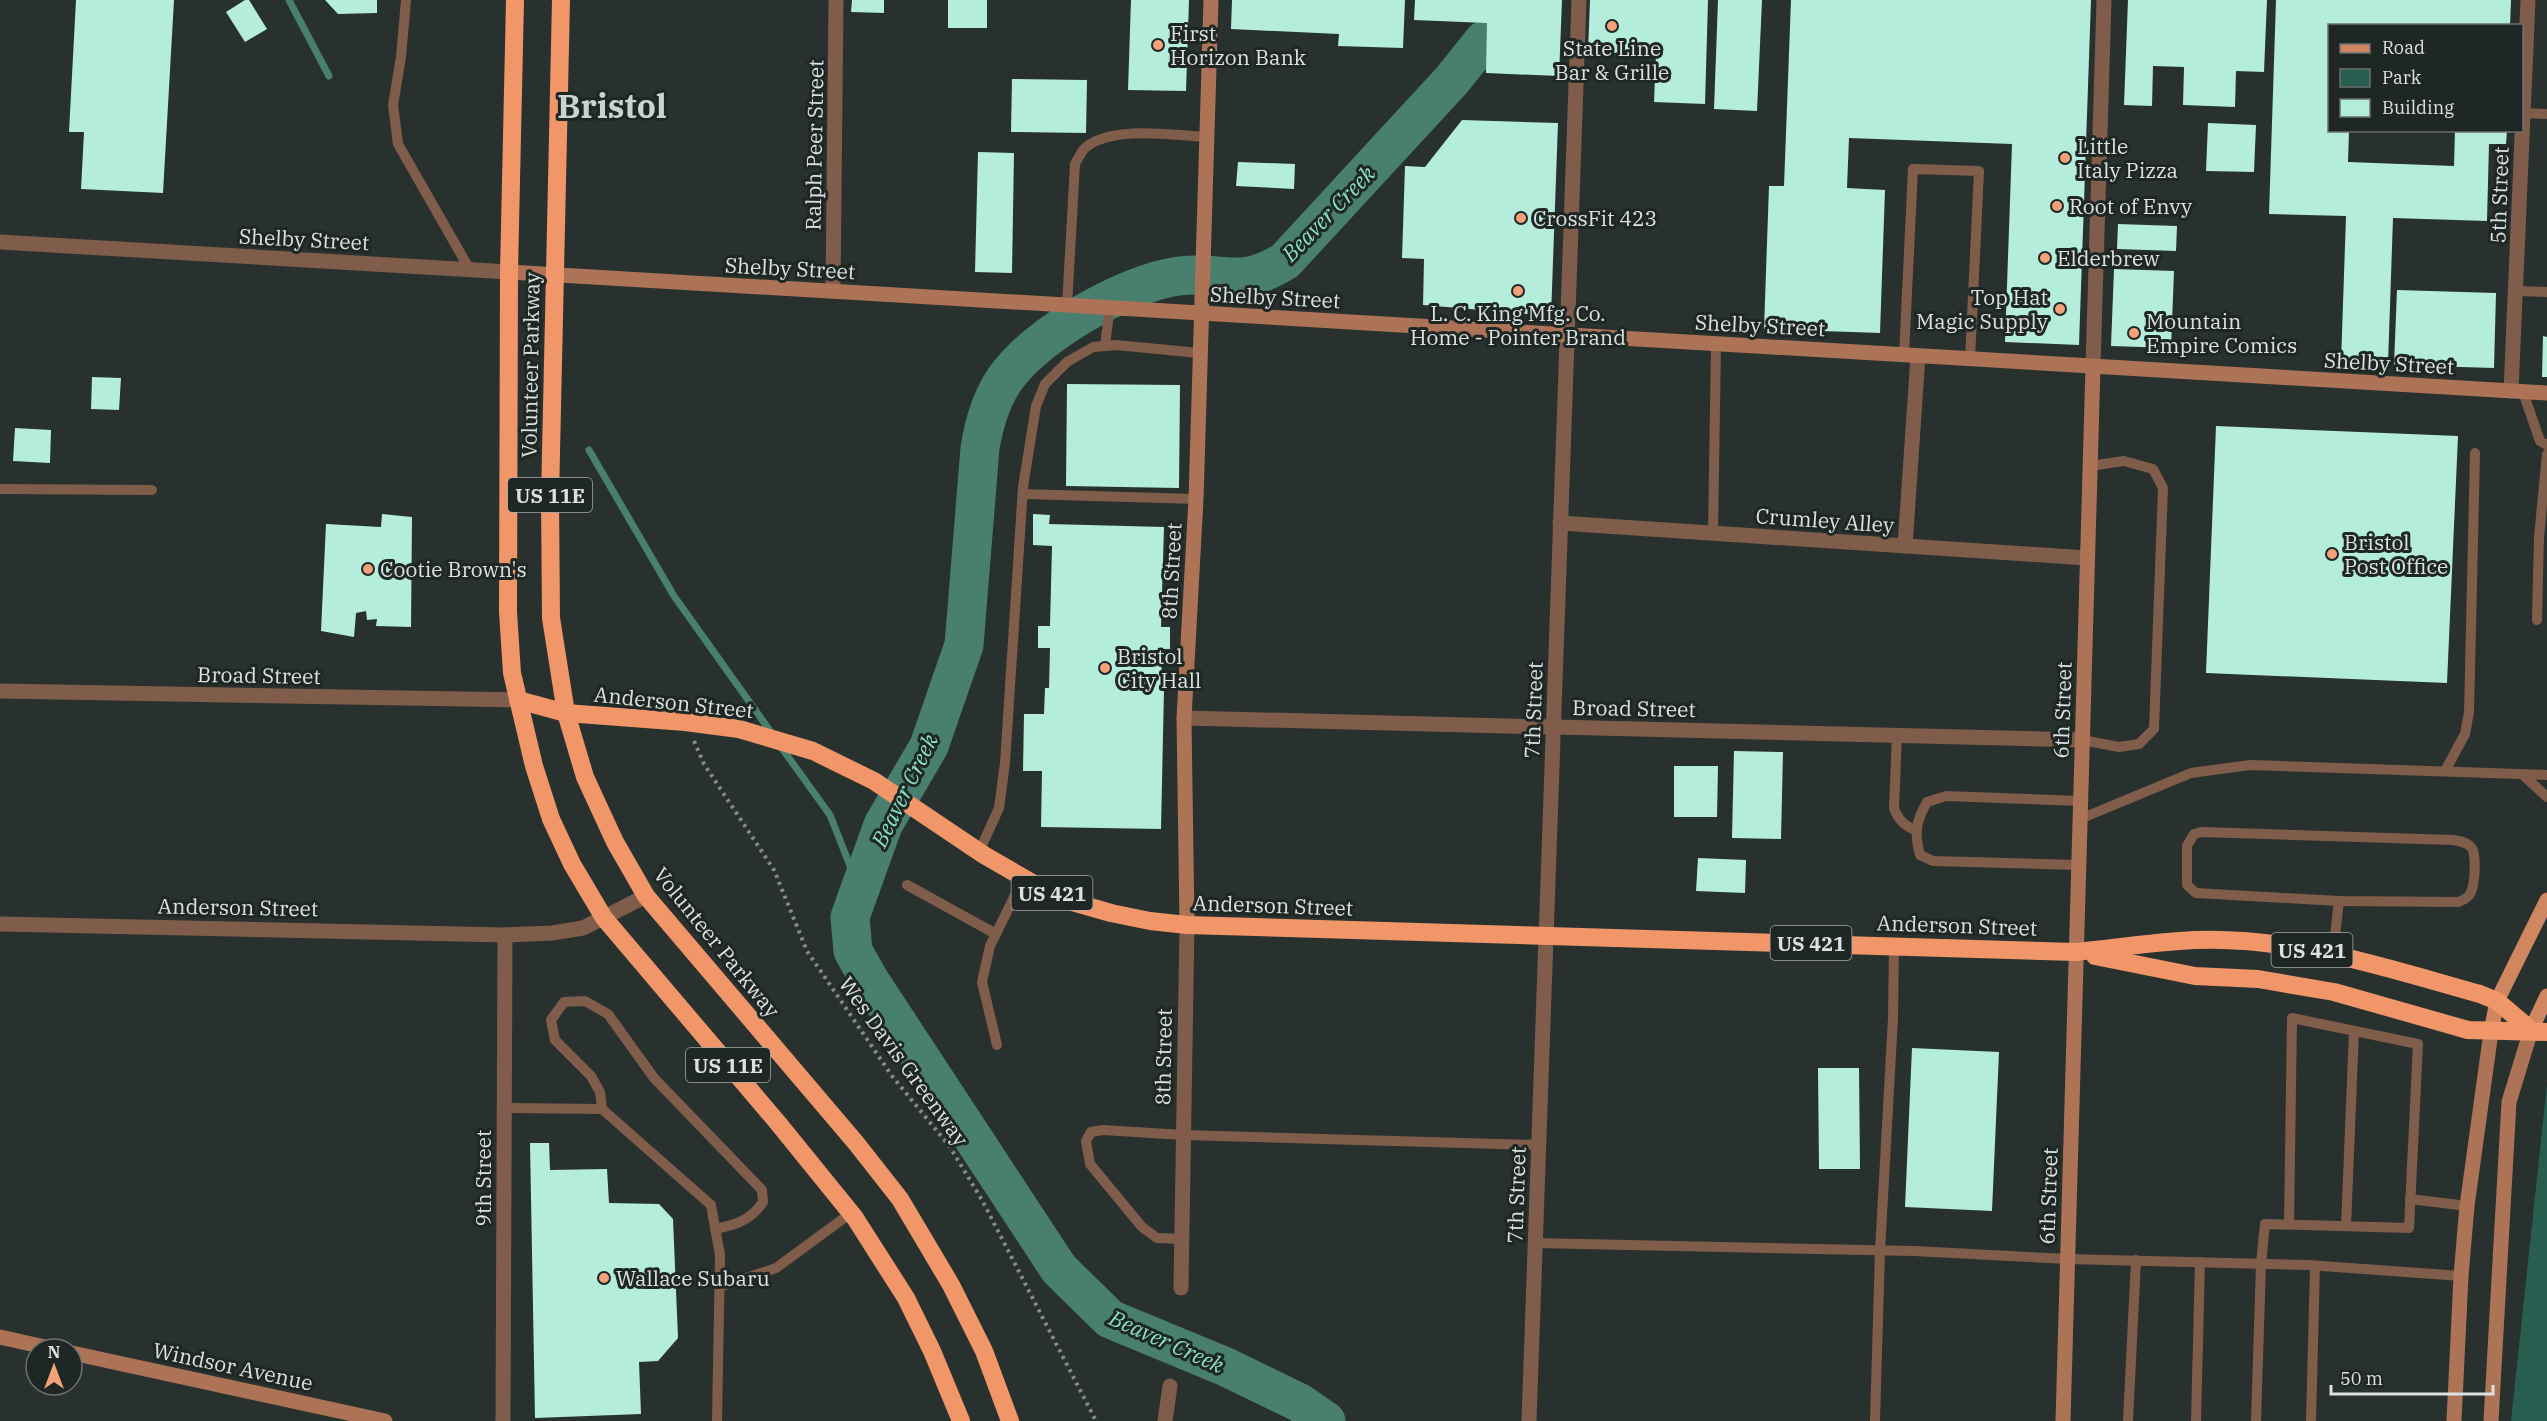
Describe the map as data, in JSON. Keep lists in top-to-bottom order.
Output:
{
  "streets": {
    "highway": [
      "Volunteer Parkway",
      "US 11E",
      "Anderson Street",
      "US 421"
    ],
    "street": [
      "Ralph Peer Street",
      "5th Street",
      "Shelby Street",
      "Crumley Alley",
      "8th Street",
      "Broad Street",
      "7th Street",
      "6th Street",
      "9th Street",
      "Windsor Avenue"
    ],
    "path": ["Wes Davis Greenway"]
  },
  "crossings": [
    ["Ralph Peer Street", "Shelby Street"],
    ["5th Street", "Shelby Street"],
    ["Shelby Street", "Volunteer Parkway"],
    ["Shelby Street", "8th Street"],
    ["Shelby Street", "7th Street"],
    ["Shelby Street", "6th Street"],
    ["Volunteer Parkway", "Broad Street"],
    ["Volunteer Parkway", "Anderson Street"],
    ["Crumley Alley", "7th Street"],
    ["Crumley Alley", "6th Street"],
    ["8th Street", "Broad Street"],
    ["8th Street", "Anderson Street"],
    ["Broad Street", "Anderson Street"],
    ["Broad Street", "7th Street"],
    ["Broad Street", "6th Street"],
    ["Anderson Street", "7th Street"],
    ["Anderson Street", "6th Street"],
    ["Anderson Street", "Wes Davis Greenway"],
    ["Anderson Street", "9th Street"]
  ],
  "districts": ["Bristol"],
  "water": ["Beaver Creek"],
  "places": [
    "State Line Bar & Grille",
    "First Horizon Bank",
    "Little Italy Pizza",
    "Root of Envy",
    "CrossFit 423",
    "Elderbrew",
    "L. C. King Mfg. Co. Home - Pointer Brand",
    "Top Hat Magic Supply",
    "Mountain Empire Comics",
    "Bristol Post Office",
    "Cootie Brown's",
    "Bristol City Hall",
    "Wallace Subaru"
  ],
  "legend": ["Road", "Park", "Building"],
  "scale_bar": "50 m",
  "north": "top"
}
